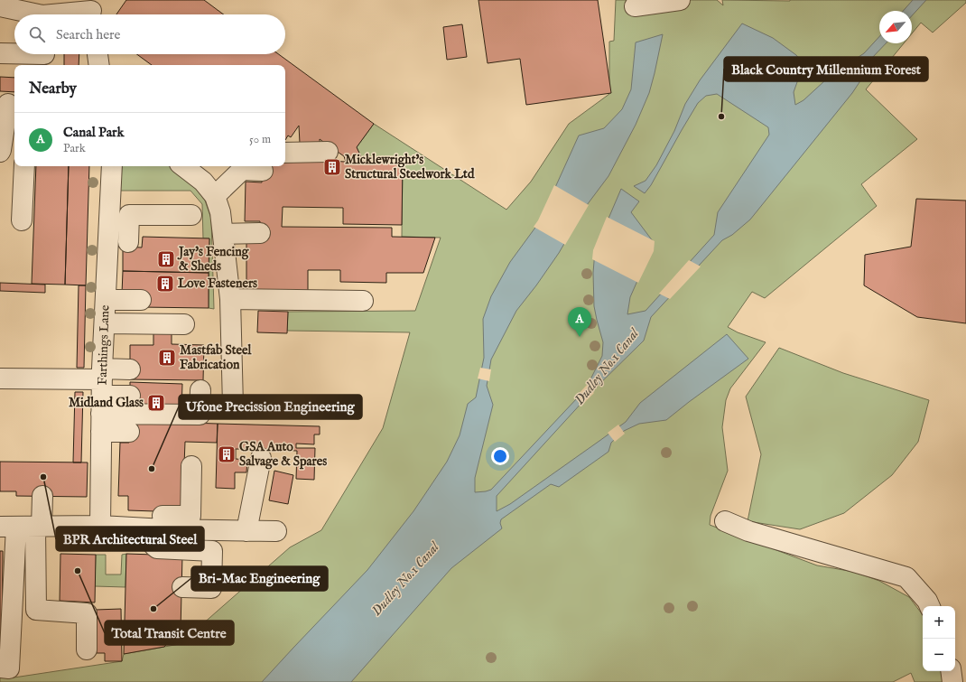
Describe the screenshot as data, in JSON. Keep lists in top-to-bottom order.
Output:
{
  "streets": {
    "street": ["Farthings Lane"]
  },
  "water": ["Dudley No.1 Canal"],
  "places": {
    "other": [
      "Black Country Millennium Forest",
      "Ufone Precission Engineering",
      "BPR Architectural Steel",
      "Total Transit Centre",
      "Bri-Mac Engineering"
    ],
    "building": [
      "Micklewright's Structural Steelwork Ltd",
      "Jay's Fencing & Sheds",
      "Love Fasteners",
      "Mastfab Steel Fabrication",
      "Midland Glass",
      "GSA Auto Salvage & Spares"
    ]
  },
  "north": "bottom left",
  "page": {
    "search": "Search here",
    "heading": "Nearby",
    "list": [
      {
        "mark": "A",
        "name": "Canal Park",
        "note": "Park",
        "value": "50 m"
      }
    ],
    "pins": "A",
    "map_buttons": ["+", "−"]
  }
}
